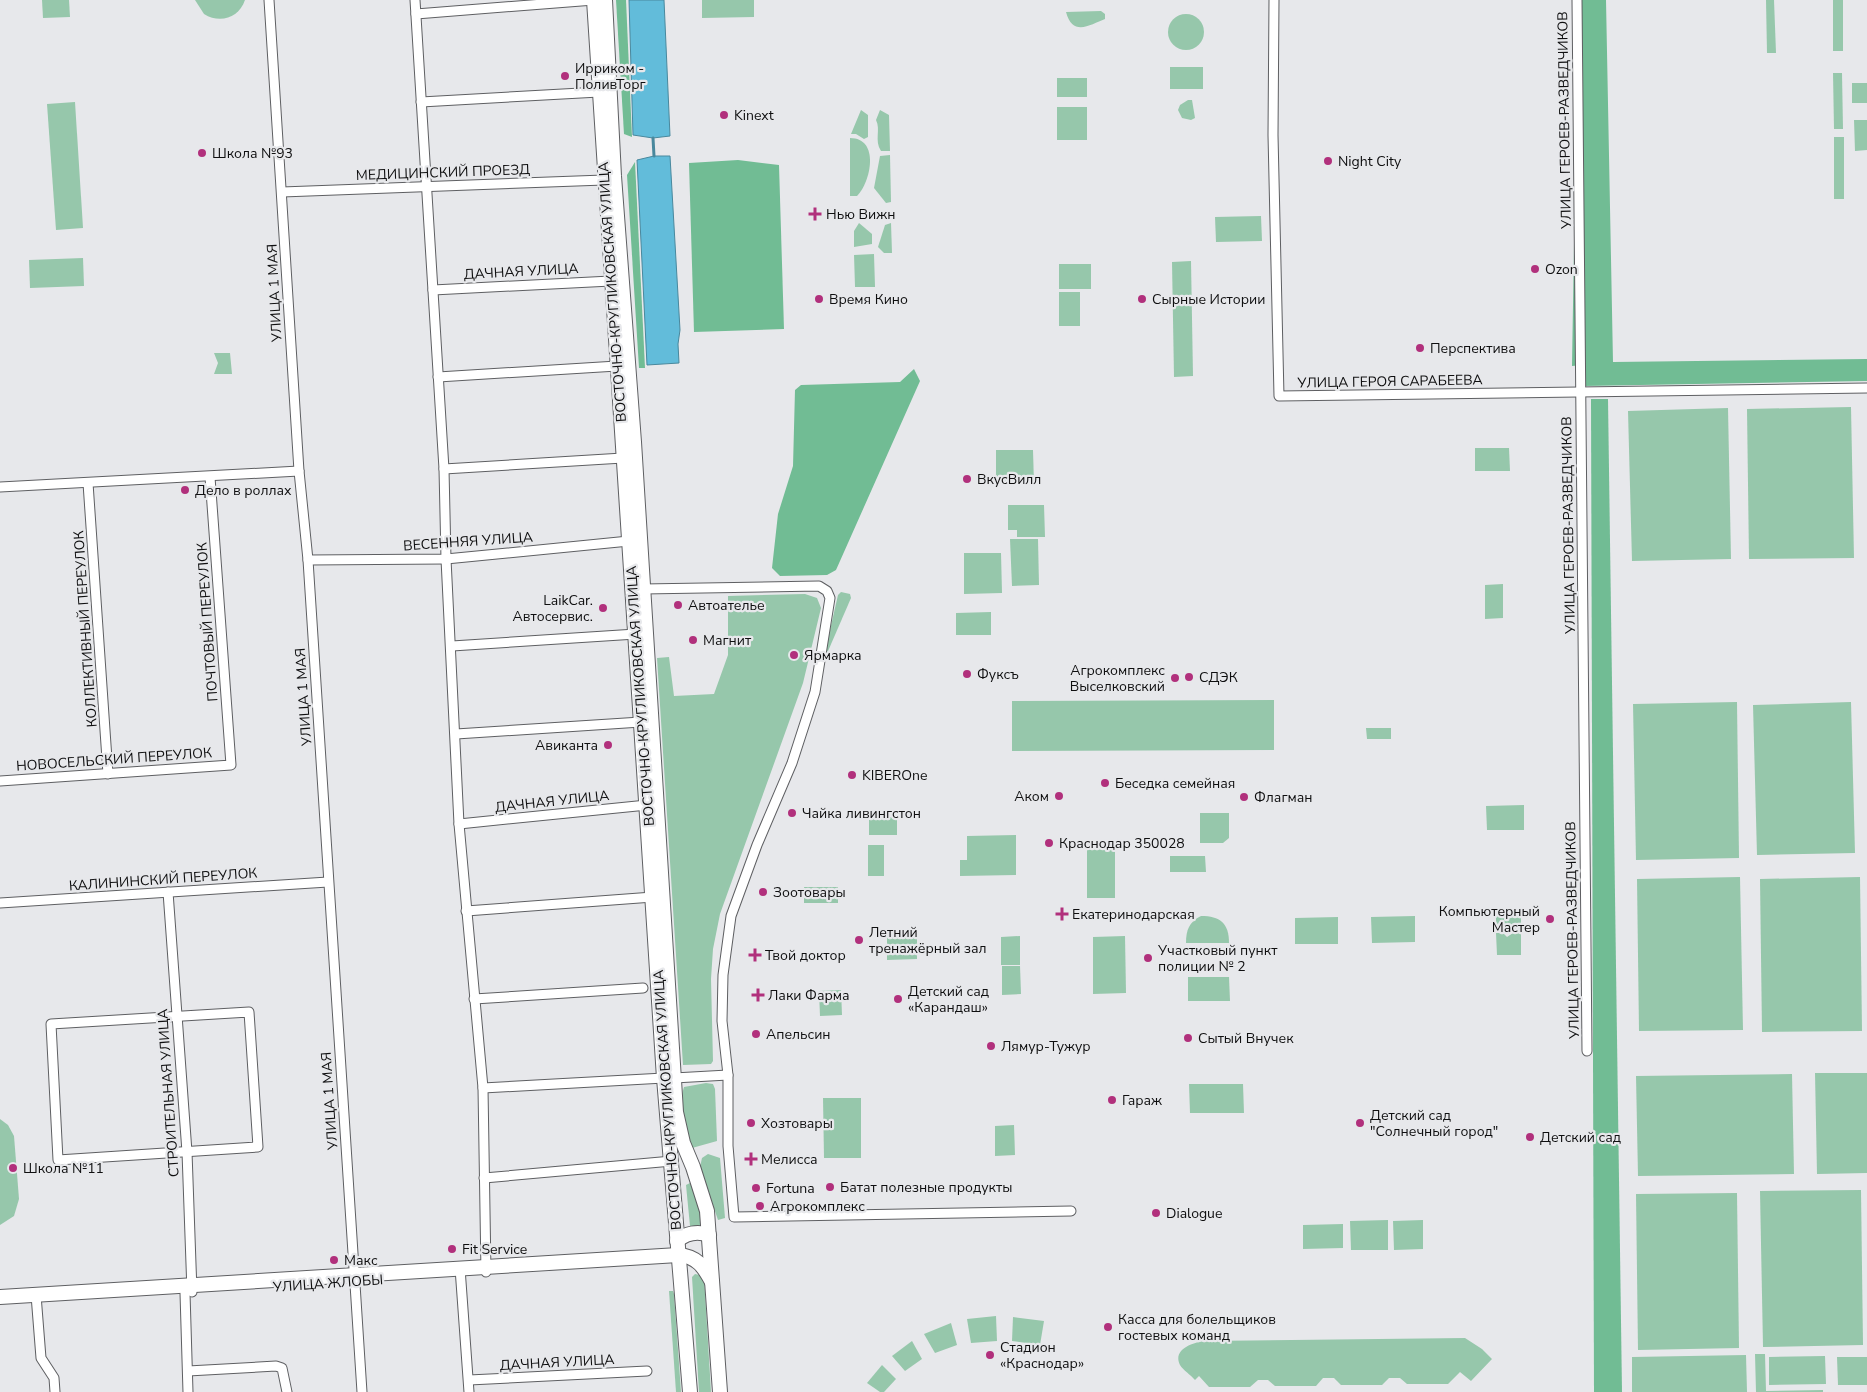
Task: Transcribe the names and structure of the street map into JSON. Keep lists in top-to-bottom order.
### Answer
{
  "streets": {
    "main road": ["ВОСТОЧНО-КРУГЛИКОВСКАЯ УЛИЦА", "УЛИЦА ЖЛОБЫ"],
    "street": [
      "УЛИЦА ГЕРОЕВ-РАЗВЕДЧИКОВ",
      "МЕДИЦИНСКИЙ ПРОЕЗД",
      "ДАЧНАЯ УЛИЦА",
      "УЛИЦА 1 МАЯ",
      "УЛИЦА ГЕРОЯ САРАБЕЕВА",
      "ВЕСЕННЯЯ УЛИЦА",
      "ПОЧТОВЫЙ ПЕРЕУЛОК",
      "КОЛЛЕКТИВНЫЙ ПЕРЕУЛОК",
      "НОВОСЕЛЬСКИЙ ПЕРЕУЛОК",
      "КАЛИНИНСКИЙ ПЕРЕУЛОК",
      "СТРОИТЕЛЬНАЯ УЛИЦА"
    ]
  },
  "crossings": [
    ["УЛИЦА ГЕРОЕВ-РАЗВЕДЧИКОВ", "УЛИЦА ГЕРОЯ САРАБЕЕВА"],
    ["МЕДИЦИНСКИЙ ПРОЕЗД", "ВОСТОЧНО-КРУГЛИКОВСКАЯ УЛИЦА"],
    ["МЕДИЦИНСКИЙ ПРОЕЗД", "УЛИЦА 1 МАЯ"],
    ["ДАЧНАЯ УЛИЦА", "ВОСТОЧНО-КРУГЛИКОВСКАЯ УЛИЦА"],
    ["ВОСТОЧНО-КРУГЛИКОВСКАЯ УЛИЦА", "ВЕСЕННЯЯ УЛИЦА"],
    ["ВОСТОЧНО-КРУГЛИКОВСКАЯ УЛИЦА", "УЛИЦА ЖЛОБЫ"],
    ["УЛИЦА 1 МАЯ", "ВЕСЕННЯЯ УЛИЦА"],
    ["УЛИЦА 1 МАЯ", "КАЛИНИНСКИЙ ПЕРЕУЛОК"],
    ["УЛИЦА 1 МАЯ", "УЛИЦА ЖЛОБЫ"],
    ["ПОЧТОВЫЙ ПЕРЕУЛОК", "НОВОСЕЛЬСКИЙ ПЕРЕУЛОК"],
    ["КОЛЛЕКТИВНЫЙ ПЕРЕУЛОК", "НОВОСЕЛЬСКИЙ ПЕРЕУЛОК"],
    ["КАЛИНИНСКИЙ ПЕРЕУЛОК", "СТРОИТЕЛЬНАЯ УЛИЦА"],
    ["СТРОИТЕЛЬНАЯ УЛИЦА", "УЛИЦА ЖЛОБЫ"]
  ],
  "places": {
    "other": [
      "Ирриком - ПоливТорг",
      "Kinext",
      "Школа №93",
      "Night City",
      "Ozon",
      "Время Кино",
      "Сырные Истории",
      "Перспектива",
      "ВкусВилл",
      "Дело в роллах",
      "Автоателье",
      "LaikCar. Автосервис.",
      "Магнит",
      "Ярмарка",
      "Фуксъ",
      "СДЭК",
      "Агрокомплекс Выселковский",
      "Авиканта",
      "KIBEROne",
      "Беседка семейная",
      "Аком",
      "Флагман",
      "Чайка ливингстон",
      "Краснодар 350028",
      "Зоотовары",
      "Компьютерный Мастер",
      "Летний тренажёрный зал",
      "Участковый пункт полиции № 2",
      "Детский сад «Карандаш»",
      "Апельсин",
      "Сытый Внучек",
      "Лямур-Тужур",
      "Гараж",
      "Хозтовары",
      "Детский сад \"Солнечный город\"",
      "Детский сад",
      "Школа №11",
      "Батат полезные продукты",
      "Fortuna",
      "Агрокомплекс",
      "Dialogue",
      "Fit Service",
      "Макс",
      "Касса для болельщиков гостевых команд",
      "Стадион «Краснодар»"
    ],
    "health": [
      "Нью Вижн",
      "Екатеринодарская",
      "Твой доктор",
      "Лаки Фарма",
      "Мелисса"
    ]
  }
}
